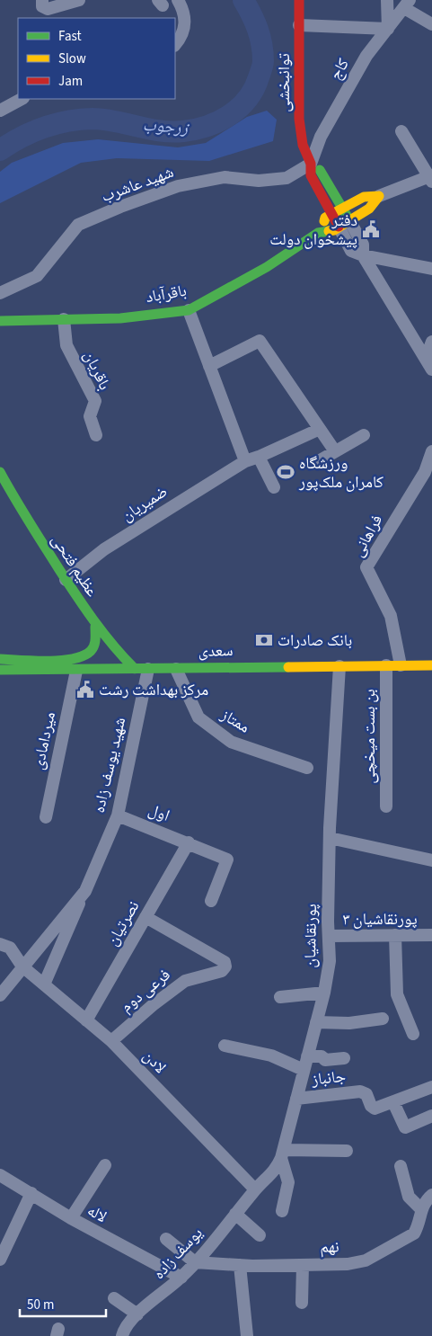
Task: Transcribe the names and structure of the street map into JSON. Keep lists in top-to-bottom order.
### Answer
{
  "streets": {
    "main road": [
      "توانبخشی",
      "باقرآباد",
      "عظیم فتحی",
      "سعدی"
    ],
    "street": [
      "کاج",
      "شهید عاشرب",
      "باقریان",
      "ضمیریان",
      "فراهانی",
      "ممتاز",
      "بن بست میخچی",
      "میردامادی",
      "شهید یوسف زاده",
      "اول",
      "پورنقاشیان ۳",
      "نصرتیان",
      "پورنقاشیان",
      "فرعی دوم",
      "لادن",
      "جانباز",
      "لاله",
      "نهم",
      "یوسف زاده"
    ]
  },
  "crossings": [
    ["کاج", "توانبخشی"],
    ["کاج", "شهید عاشرب"],
    ["توانبخشی", "شهید عاشرب"],
    ["توانبخشی", "باقرآباد"],
    ["باقرآباد", "باقریان"],
    ["ضمیریان", "عظیم فتحی"],
    ["فراهانی", "سعدی"],
    ["عظیم فتحی", "سعدی"],
    ["سعدی", "ممتاز"],
    ["سعدی", "بن بست میخچی"],
    ["سعدی", "میردامادی"],
    ["سعدی", "شهید یوسف زاده"],
    ["سعدی", "پورنقاشیان"],
    ["شهید یوسف زاده", "اول"],
    ["شهید یوسف زاده", "لادن"],
    ["اول", "نصرتیان"],
    ["پورنقاشیان ۳", "پورنقاشیان"],
    ["نصرتیان", "فرعی دوم"],
    ["نصرتیان", "لادن"],
    ["پورنقاشیان", "لادن"],
    ["پورنقاشیان", "جانباز"],
    ["پورنقاشیان", "یوسف زاده"],
    ["فرعی دوم", "لادن"],
    ["لادن", "یوسف زاده"],
    ["لاله", "یوسف زاده"],
    ["نهم", "یوسف زاده"]
  ],
  "water": ["زرجوب"],
  "places": {
    "public building": ["دفتر پیشخوان دولت", "مرکز بهداشت رشت"],
    "sports": ["ورزشگاه کامران ملک‌پور"],
    "bank": ["بانک صادرات"]
  },
  "legend": ["Fast", "Slow", "Jam"],
  "scale_bar": "50 m"
}
